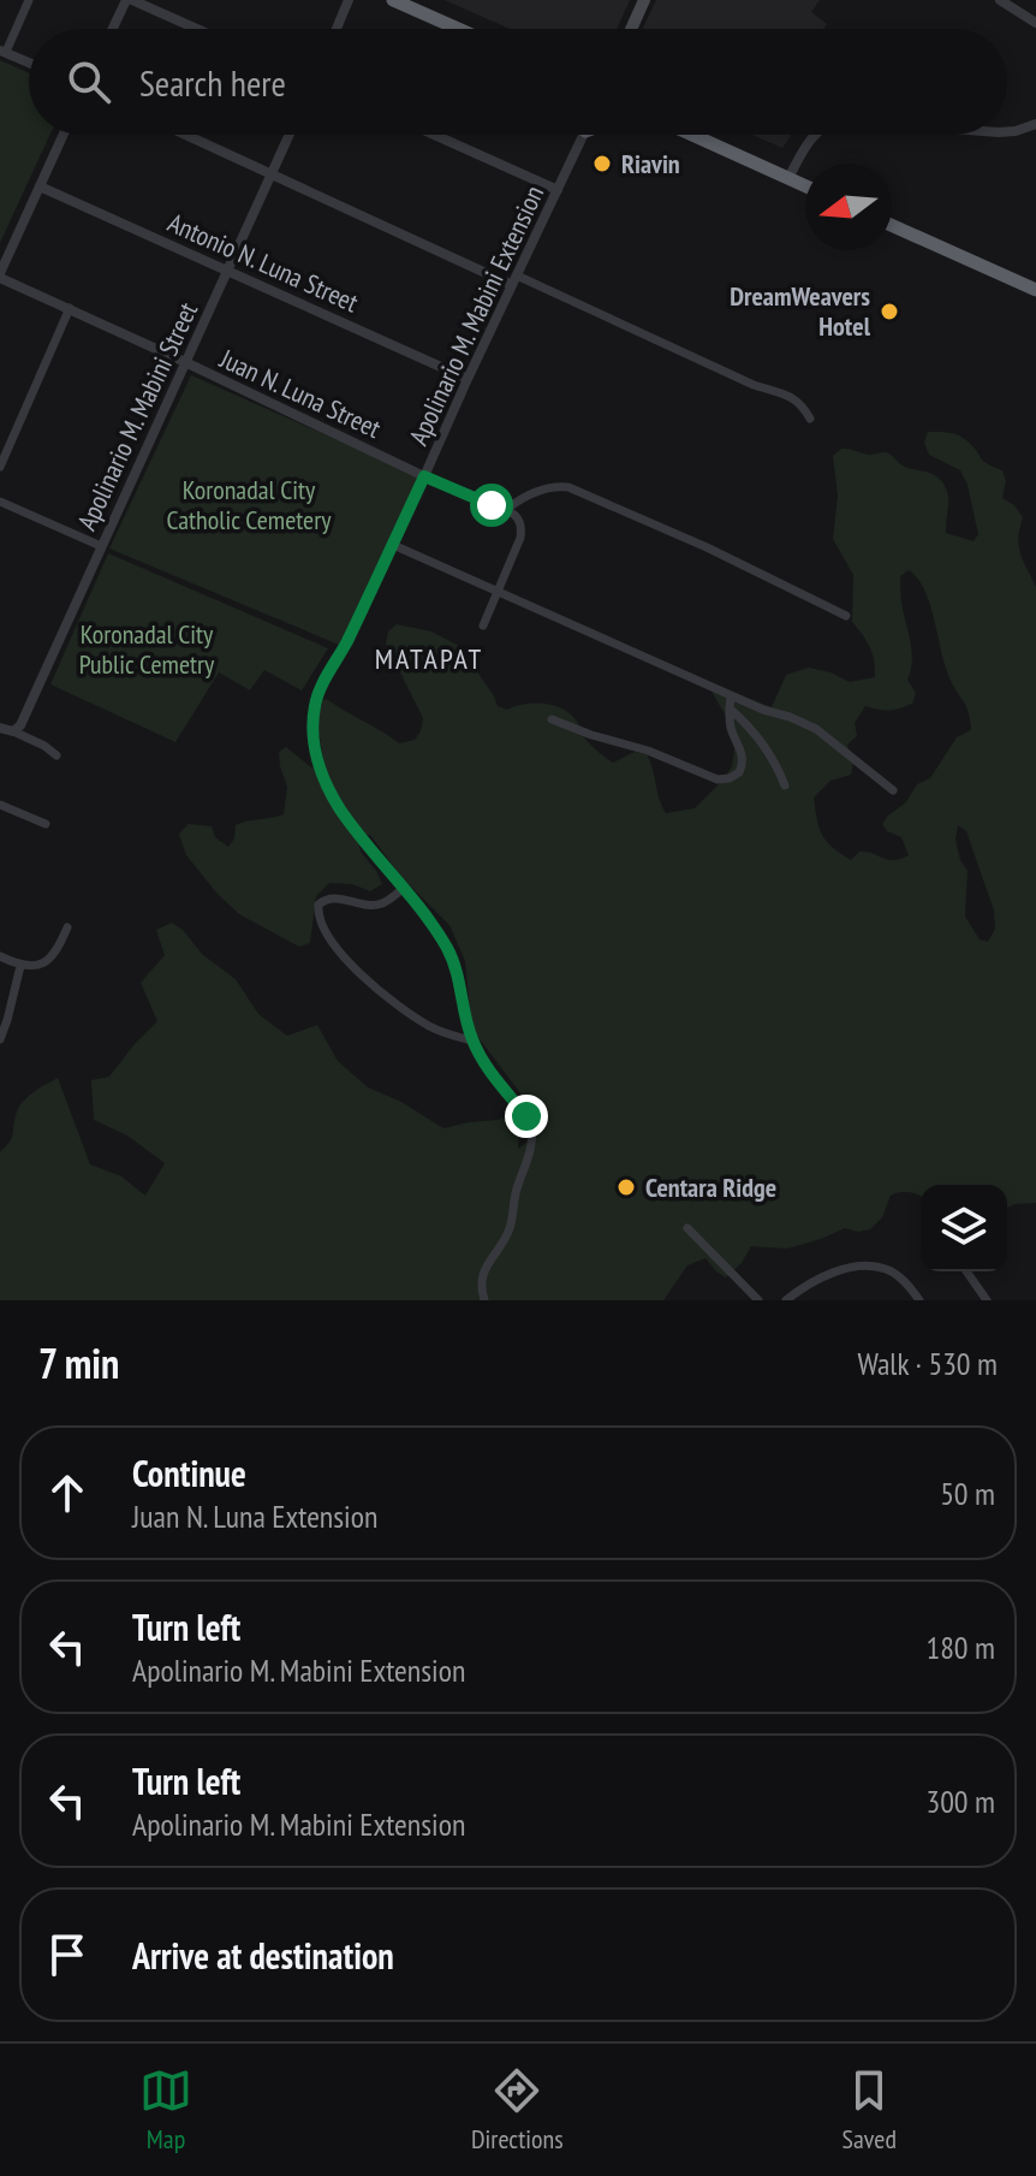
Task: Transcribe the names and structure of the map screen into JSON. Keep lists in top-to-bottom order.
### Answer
{
  "streets": {
    "street": [
      "Antonio N. Luna Street",
      "Apolinario M. Mabini Extension",
      "Juan N. Luna Street",
      "Apolinario M. Mabini Street"
    ]
  },
  "crossings": [
    ["Antonio N. Luna Street", "Apolinario M. Mabini Extension"],
    ["Antonio N. Luna Street", "Apolinario M. Mabini Street"],
    ["Apolinario M. Mabini Extension", "Juan N. Luna Street"],
    ["Juan N. Luna Street", "Apolinario M. Mabini Street"]
  ],
  "districts": ["MATAPAT"],
  "parks": ["Koronadal City Catholic Cemetery", "Koronadal City Public Cemetry"],
  "places": ["Riavin", "DreamWeavers Hotel", "Centara Ridge"],
  "north": "left",
  "page": {
    "search": "Search here",
    "heading": ["7 min", "Walk · 530 m"],
    "list": [
      ["Continue", "Juan N. Luna Extension", "50 m"],
      ["Turn left", "Apolinario M. Mabini Extension", "180 m"],
      ["Turn left", "Apolinario M. Mabini Extension", "300 m"],
      "Arrive at destination"
    ],
    "nav": ["Map", "Directions", "Saved"]
  }
}
